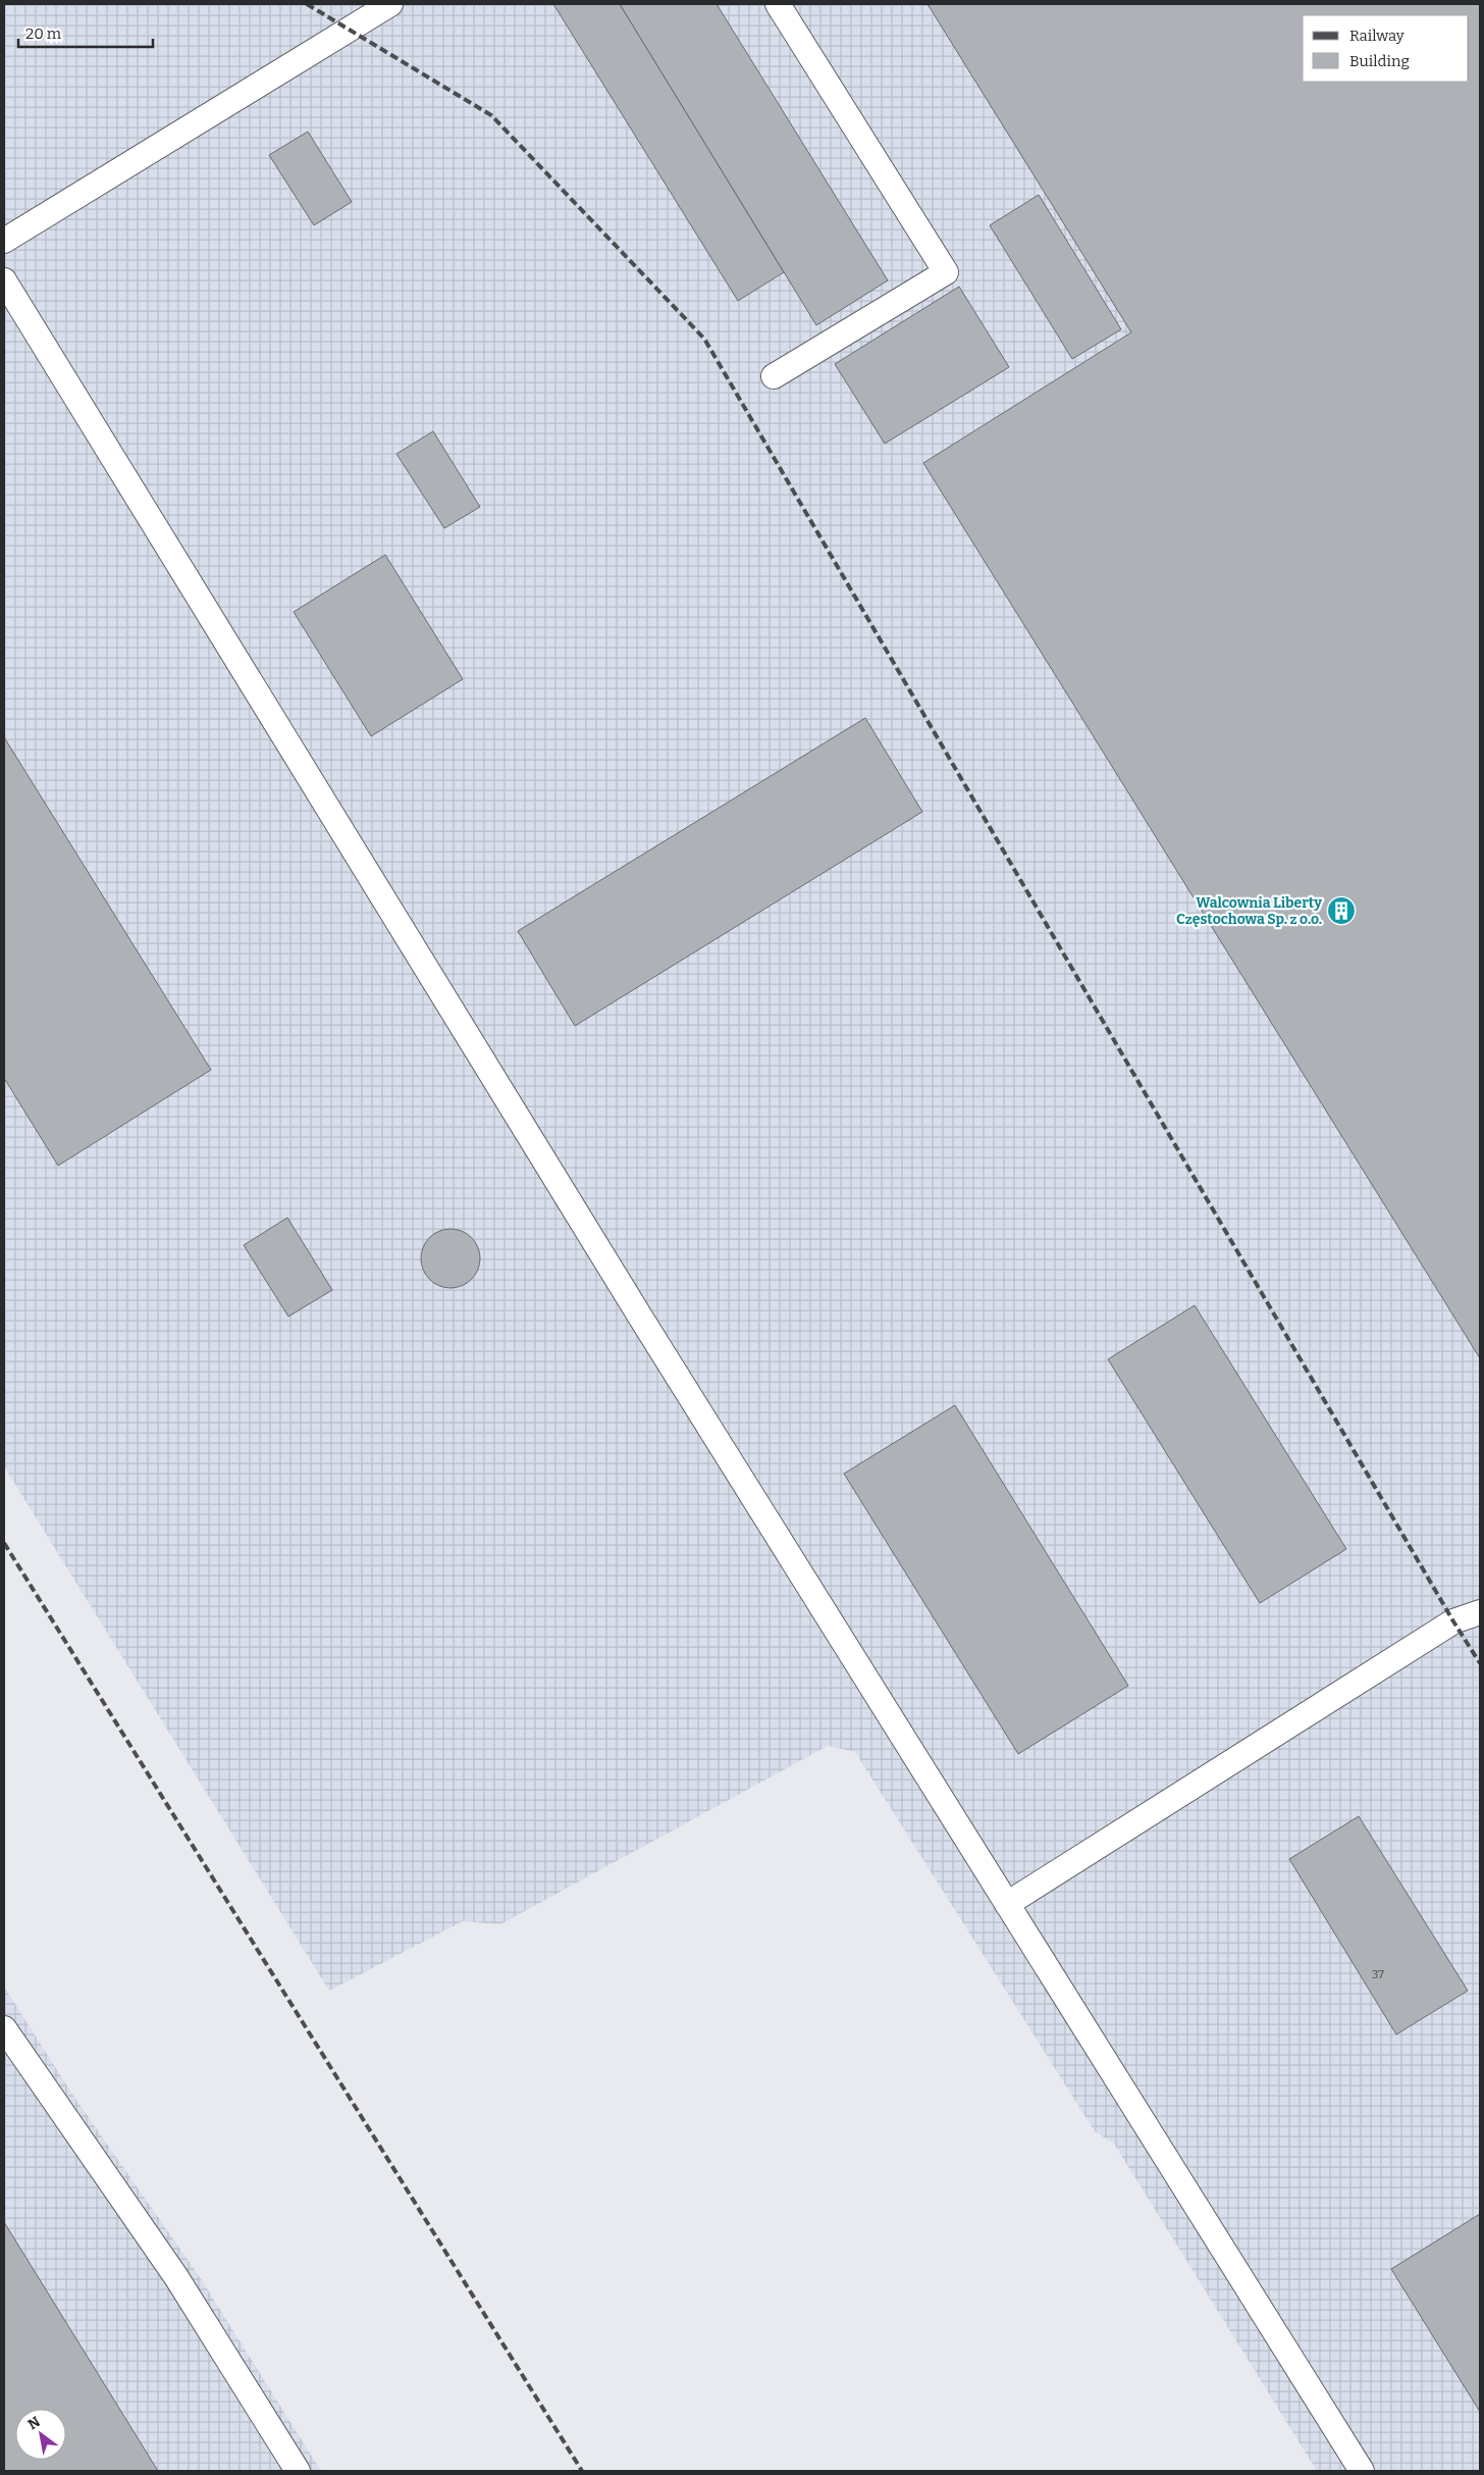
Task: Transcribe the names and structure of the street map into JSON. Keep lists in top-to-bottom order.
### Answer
{
  "places": {
    "building": ["Walcownia Liberty Częstochowa Sp. z o.o."]
  },
  "house_numbers": ["37"],
  "legend": ["Railway", "Building"],
  "scale_bar": "20 m",
  "north": "top left"
}
